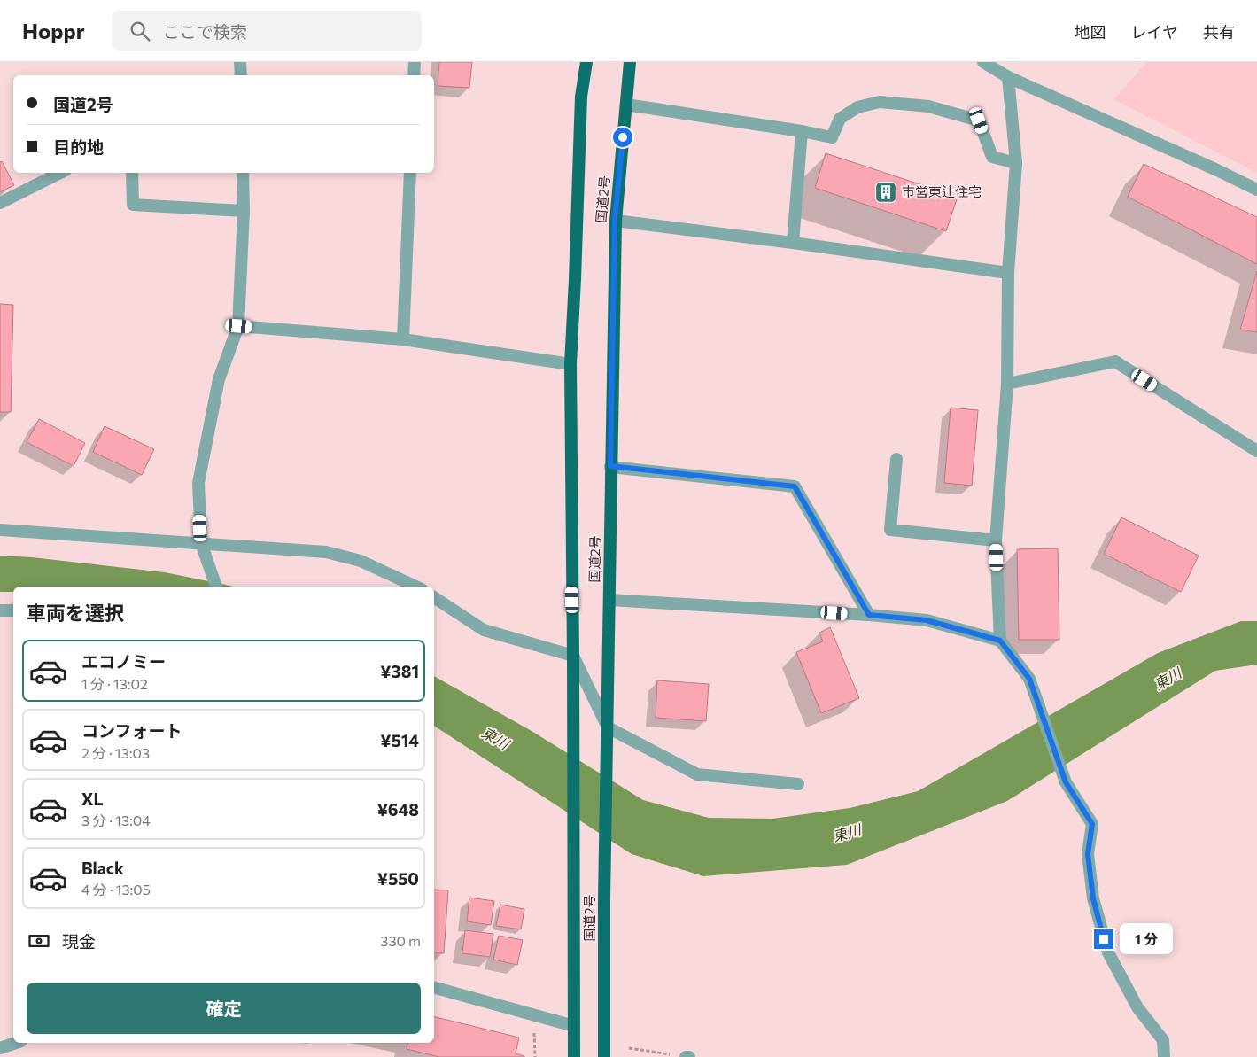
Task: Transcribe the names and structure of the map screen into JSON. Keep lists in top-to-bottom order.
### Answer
{
  "streets": {
    "highway": ["国道2号"]
  },
  "water": ["東川"],
  "places": {
    "building": ["市営東辻住宅"]
  },
  "page": {
    "header": "Hoppr",
    "search": "ここで検索",
    "nav": ["地図", "レイヤ", "共有"],
    "banner": ["国道2号", "目的地"],
    "heading": "車両を選択",
    "list": [
      {
        "name": "エコノミー",
        "note": "1 分 · 13:02",
        "value": "¥381"
      },
      {
        "name": "コンフォート",
        "note": "2 分 · 13:03",
        "value": "¥514"
      },
      {
        "name": "XL",
        "note": "3 分 · 13:04",
        "value": "¥648"
      },
      {
        "name": "Black",
        "note": "4 分 · 13:05",
        "value": "¥550"
      }
    ],
    "pay": ["現金", "330 m"],
    "bubble": "1 分",
    "buttons": "確定"
  }
}
